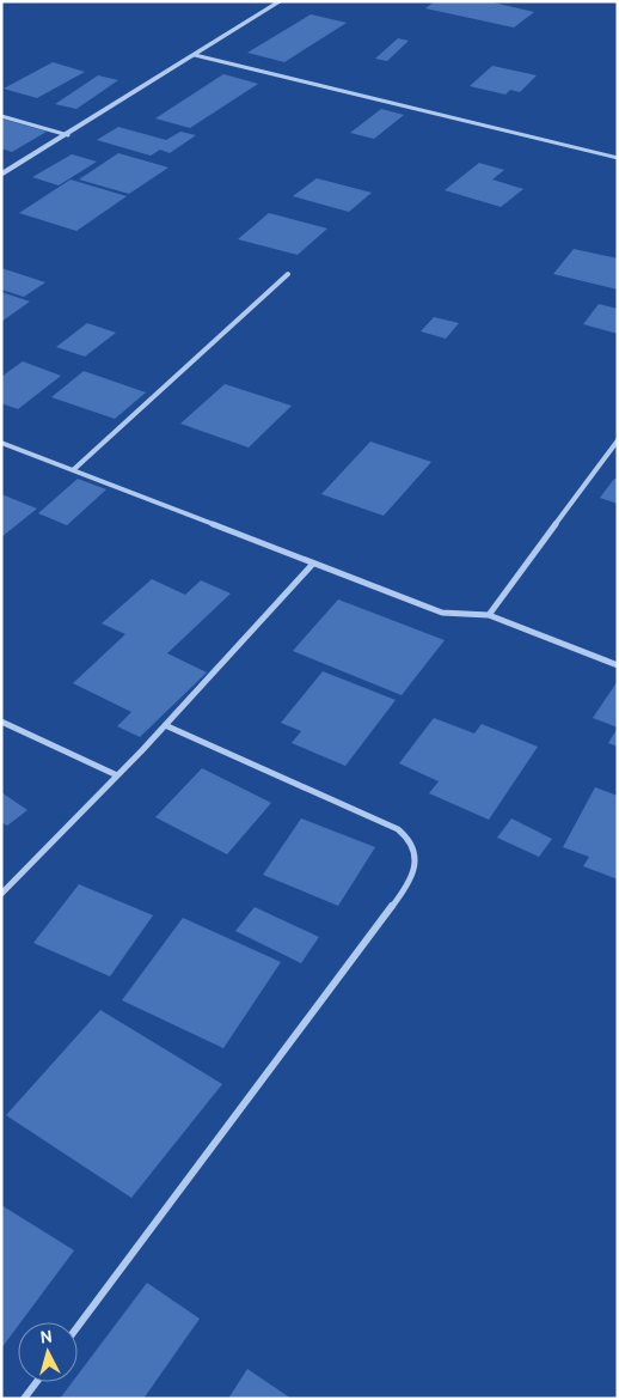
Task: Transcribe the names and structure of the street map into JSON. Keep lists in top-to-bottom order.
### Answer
{
  "north": "top"
}
